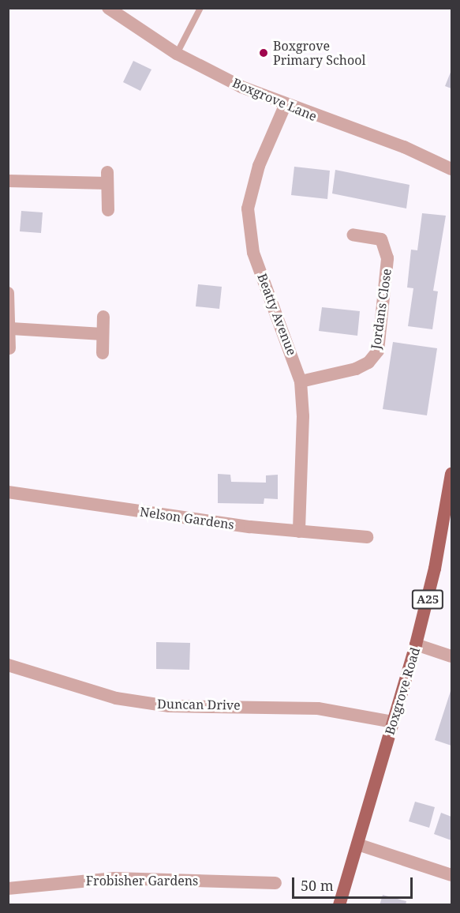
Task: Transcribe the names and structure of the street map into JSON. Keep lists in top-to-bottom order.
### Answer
{
  "streets": {
    "main road": ["A25", "Boxgrove Road"],
    "street": [
      "Boxgrove Lane",
      "Jordans Close",
      "Beatty Avenue",
      "Nelson Gardens",
      "Duncan Drive",
      "Frobisher Gardens"
    ]
  },
  "crossings": [
    ["Boxgrove Lane", "Beatty Avenue"],
    ["Jordans Close", "Beatty Avenue"],
    ["Beatty Avenue", "Nelson Gardens"],
    ["Boxgrove Road", "Duncan Drive"]
  ],
  "places": ["Boxgrove Primary School"],
  "scale_bar": "50 m"
}
